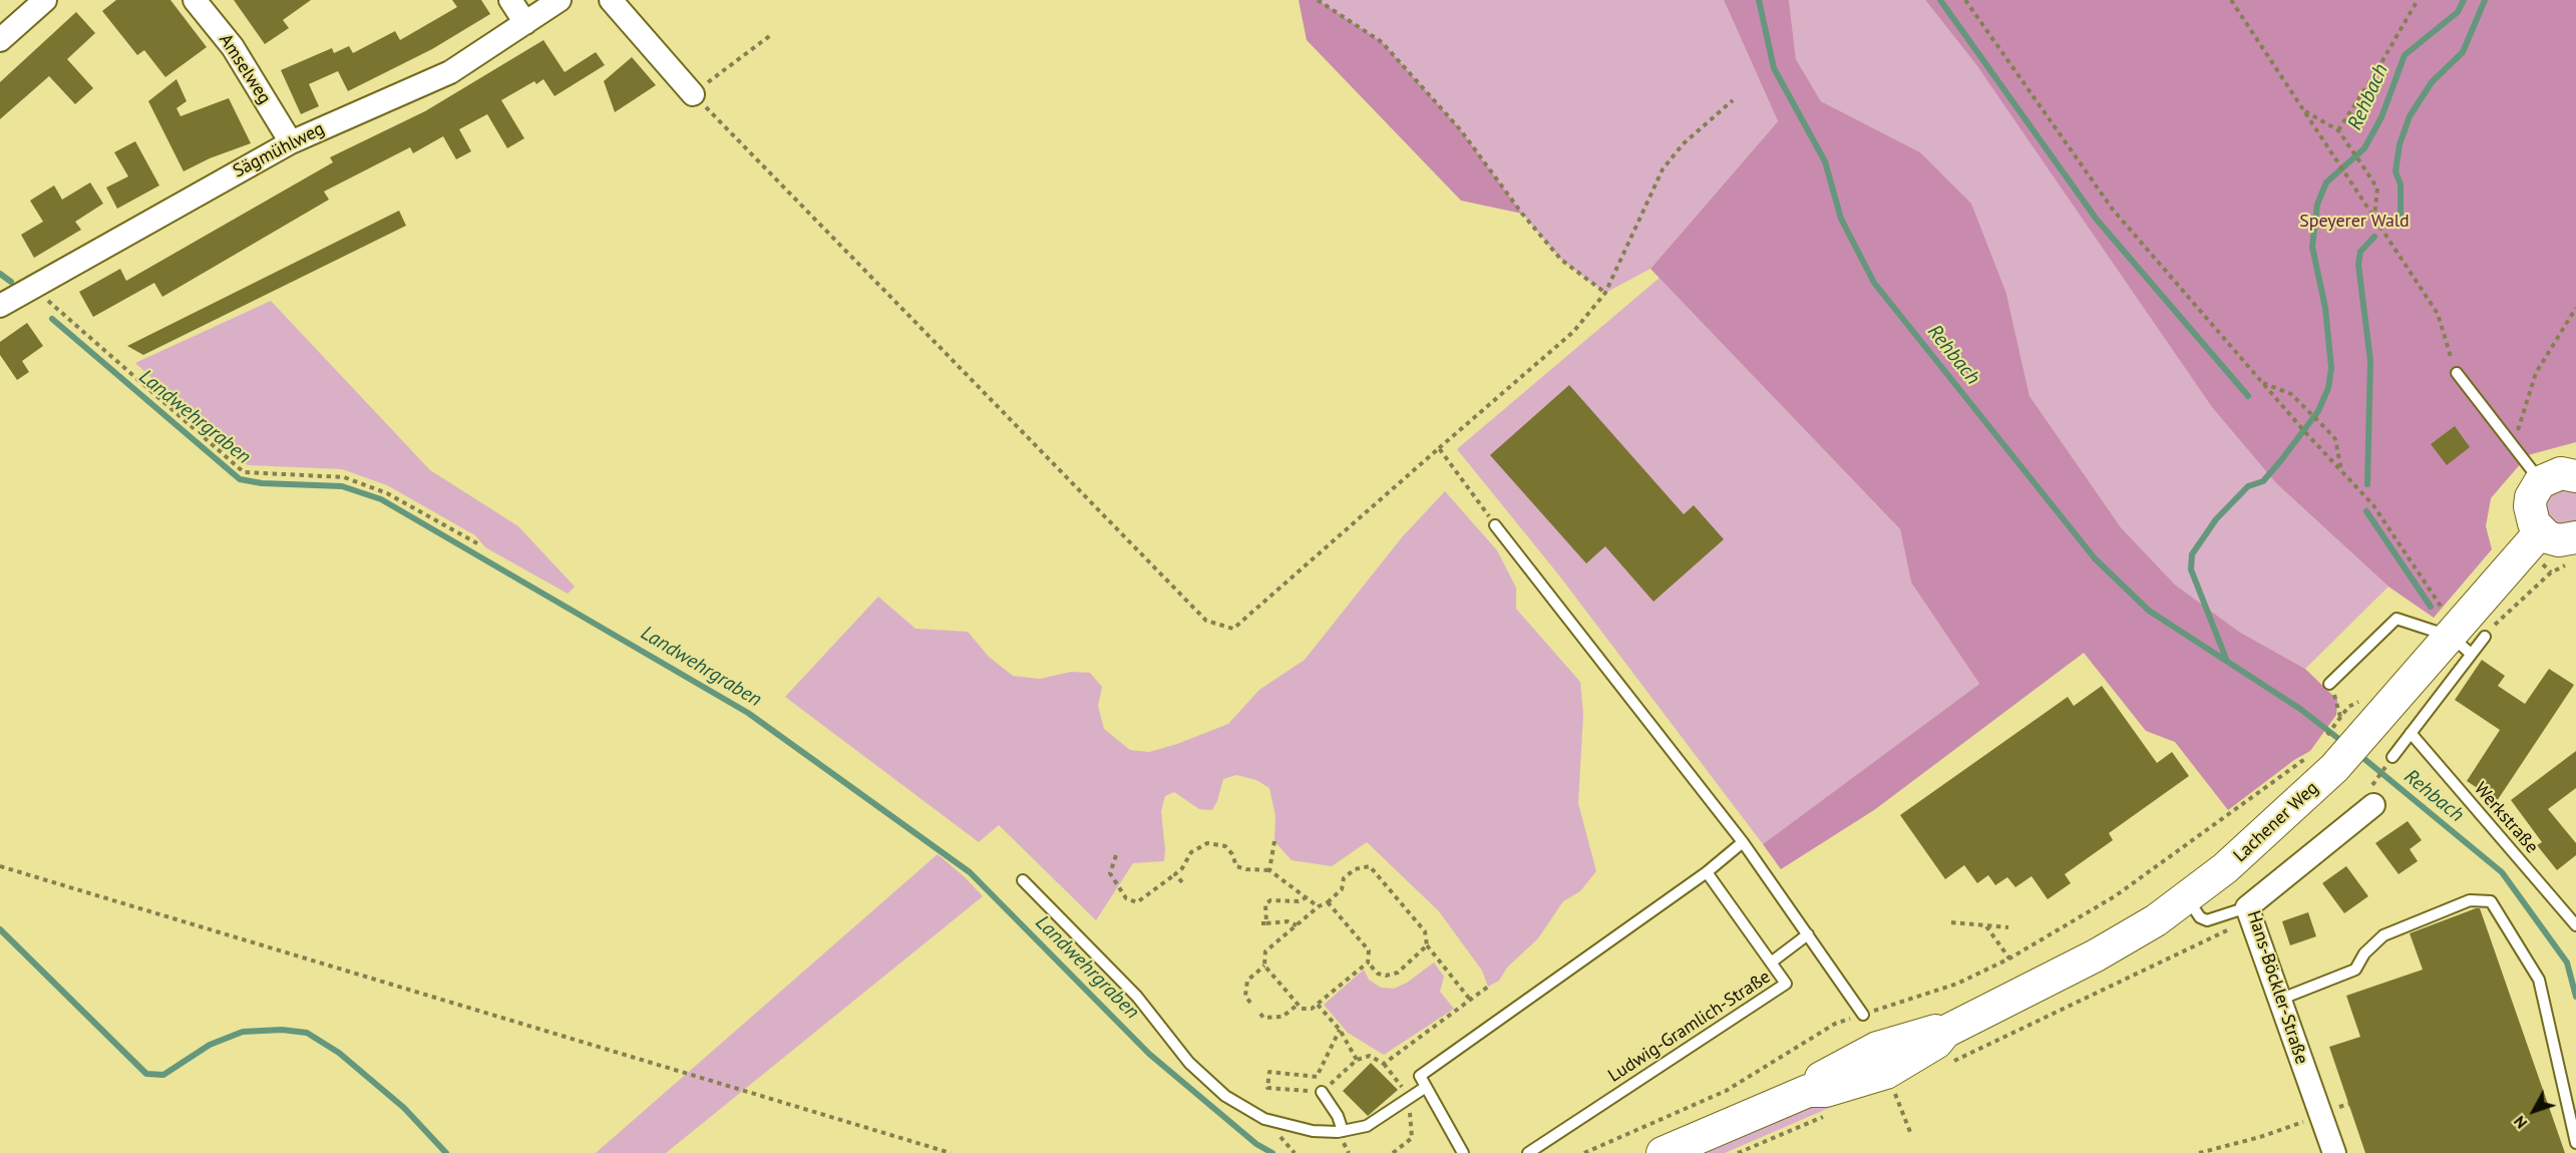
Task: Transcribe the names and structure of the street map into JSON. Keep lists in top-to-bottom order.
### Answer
{
  "streets": {
    "main road": ["Lachener Weg"],
    "street": ["Amselweg", "Sägmühlweg", "Hans-Böckler-Straße"],
    "lane": ["Werkstraße", "Ludwig-Gramlich-Straße"]
  },
  "crossings": [
    ["Amselweg", "Sägmühlweg"]
  ],
  "water": ["Rehbach", "Landwehrgraben"],
  "parks": ["Speyerer Wald"],
  "north": "bottom left"
}
